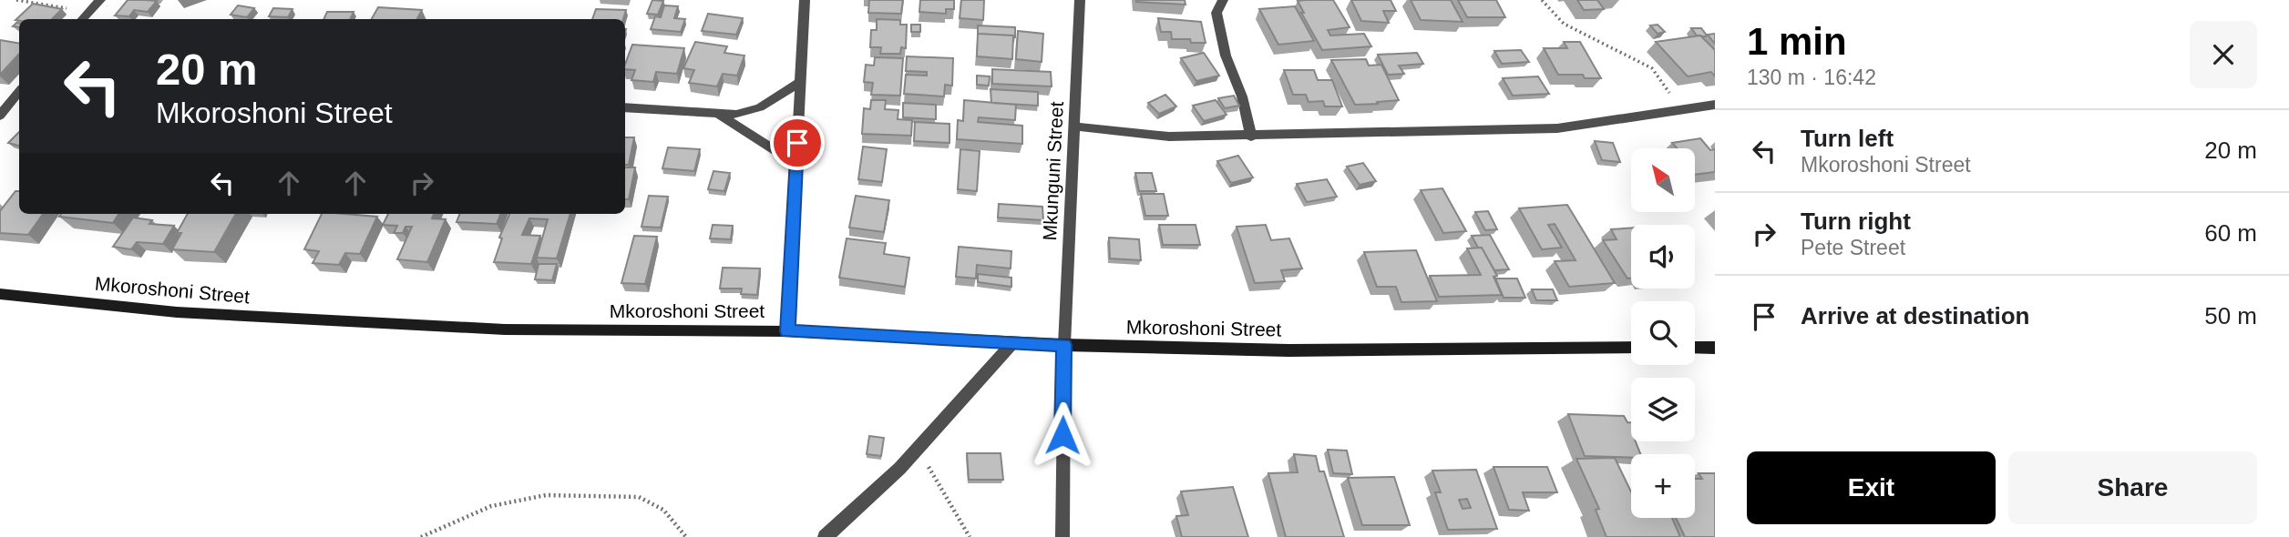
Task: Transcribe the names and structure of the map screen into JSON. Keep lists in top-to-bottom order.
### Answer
{
  "streets": {
    "street": ["Mkunguni Street", "Mkoroshoni Street"]
  },
  "crossings": [
    ["Mkunguni Street", "Mkoroshoni Street"]
  ],
  "north": "top left",
  "page": {
    "heading": ["1 min", "130 m · 16:42"],
    "turn": ["20 m", "Mkoroshoni Street"],
    "list": [
      {
        "name": "Turn left",
        "note": "Mkoroshoni Street",
        "value": "20 m"
      },
      {
        "name": "Turn right",
        "note": "Pete Street",
        "value": "60 m"
      },
      {
        "name": "Arrive at destination",
        "value": "50 m"
      }
    ],
    "map_buttons": "+",
    "buttons": ["Exit", "Share"]
  }
}
